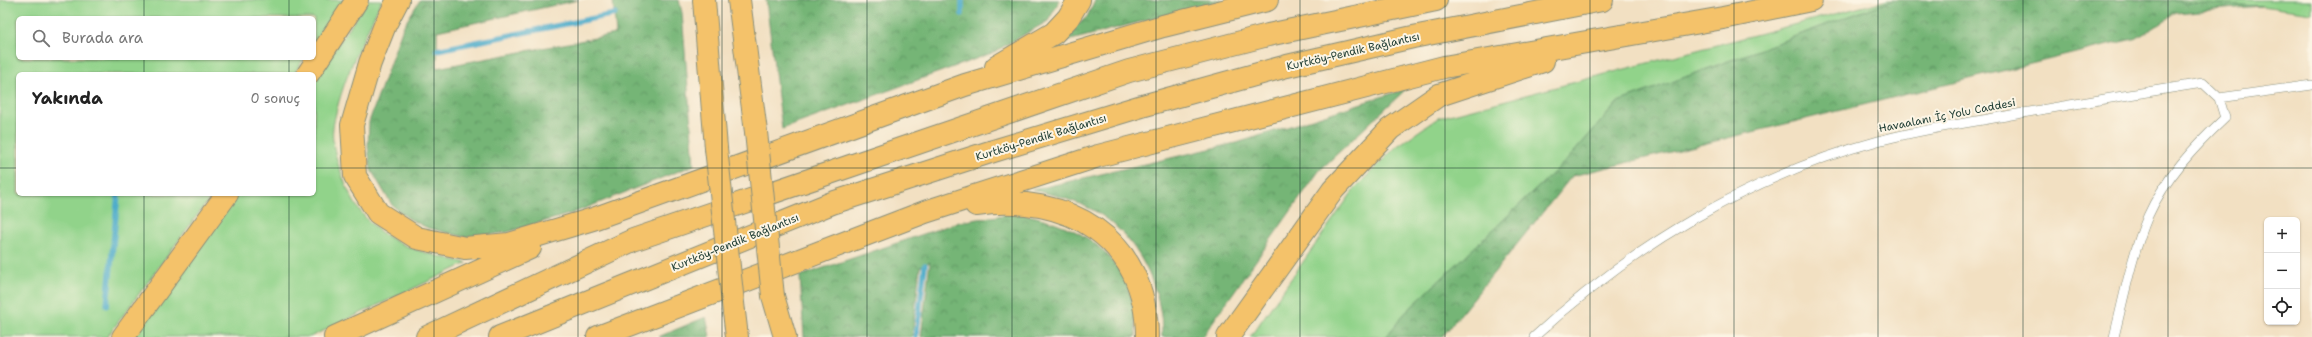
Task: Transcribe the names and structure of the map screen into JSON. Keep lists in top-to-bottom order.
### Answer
{
  "streets": {
    "highway": ["Kurtköy-Pendik Bağlantısı"],
    "lane": ["Havaalanı İç Yolu Caddesi"]
  },
  "page": {
    "search": "Burada ara",
    "heading": ["Yakında", "0 sonuç"],
    "map_buttons": ["+", "−"]
  }
}
